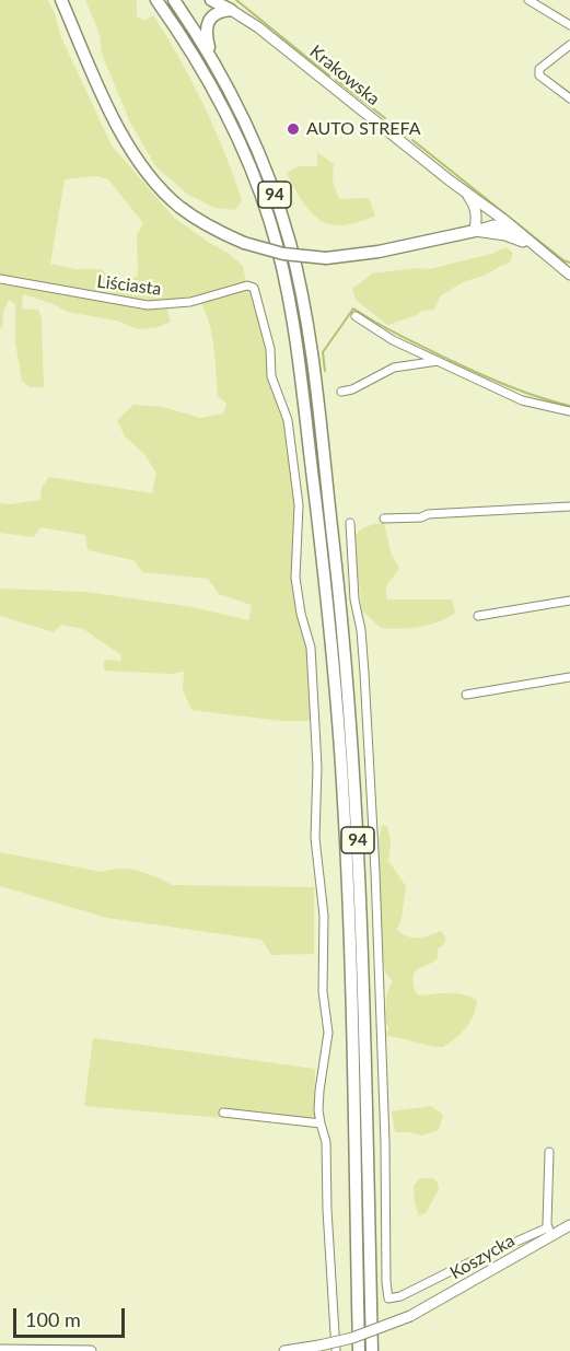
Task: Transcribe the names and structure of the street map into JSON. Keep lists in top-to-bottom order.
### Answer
{
  "streets": {
    "main road": ["Krakowska", "94", "Koszycka"],
    "street": ["Liściasta"]
  },
  "places": ["AUTO STREFA"],
  "scale_bar": "100 m"
}
